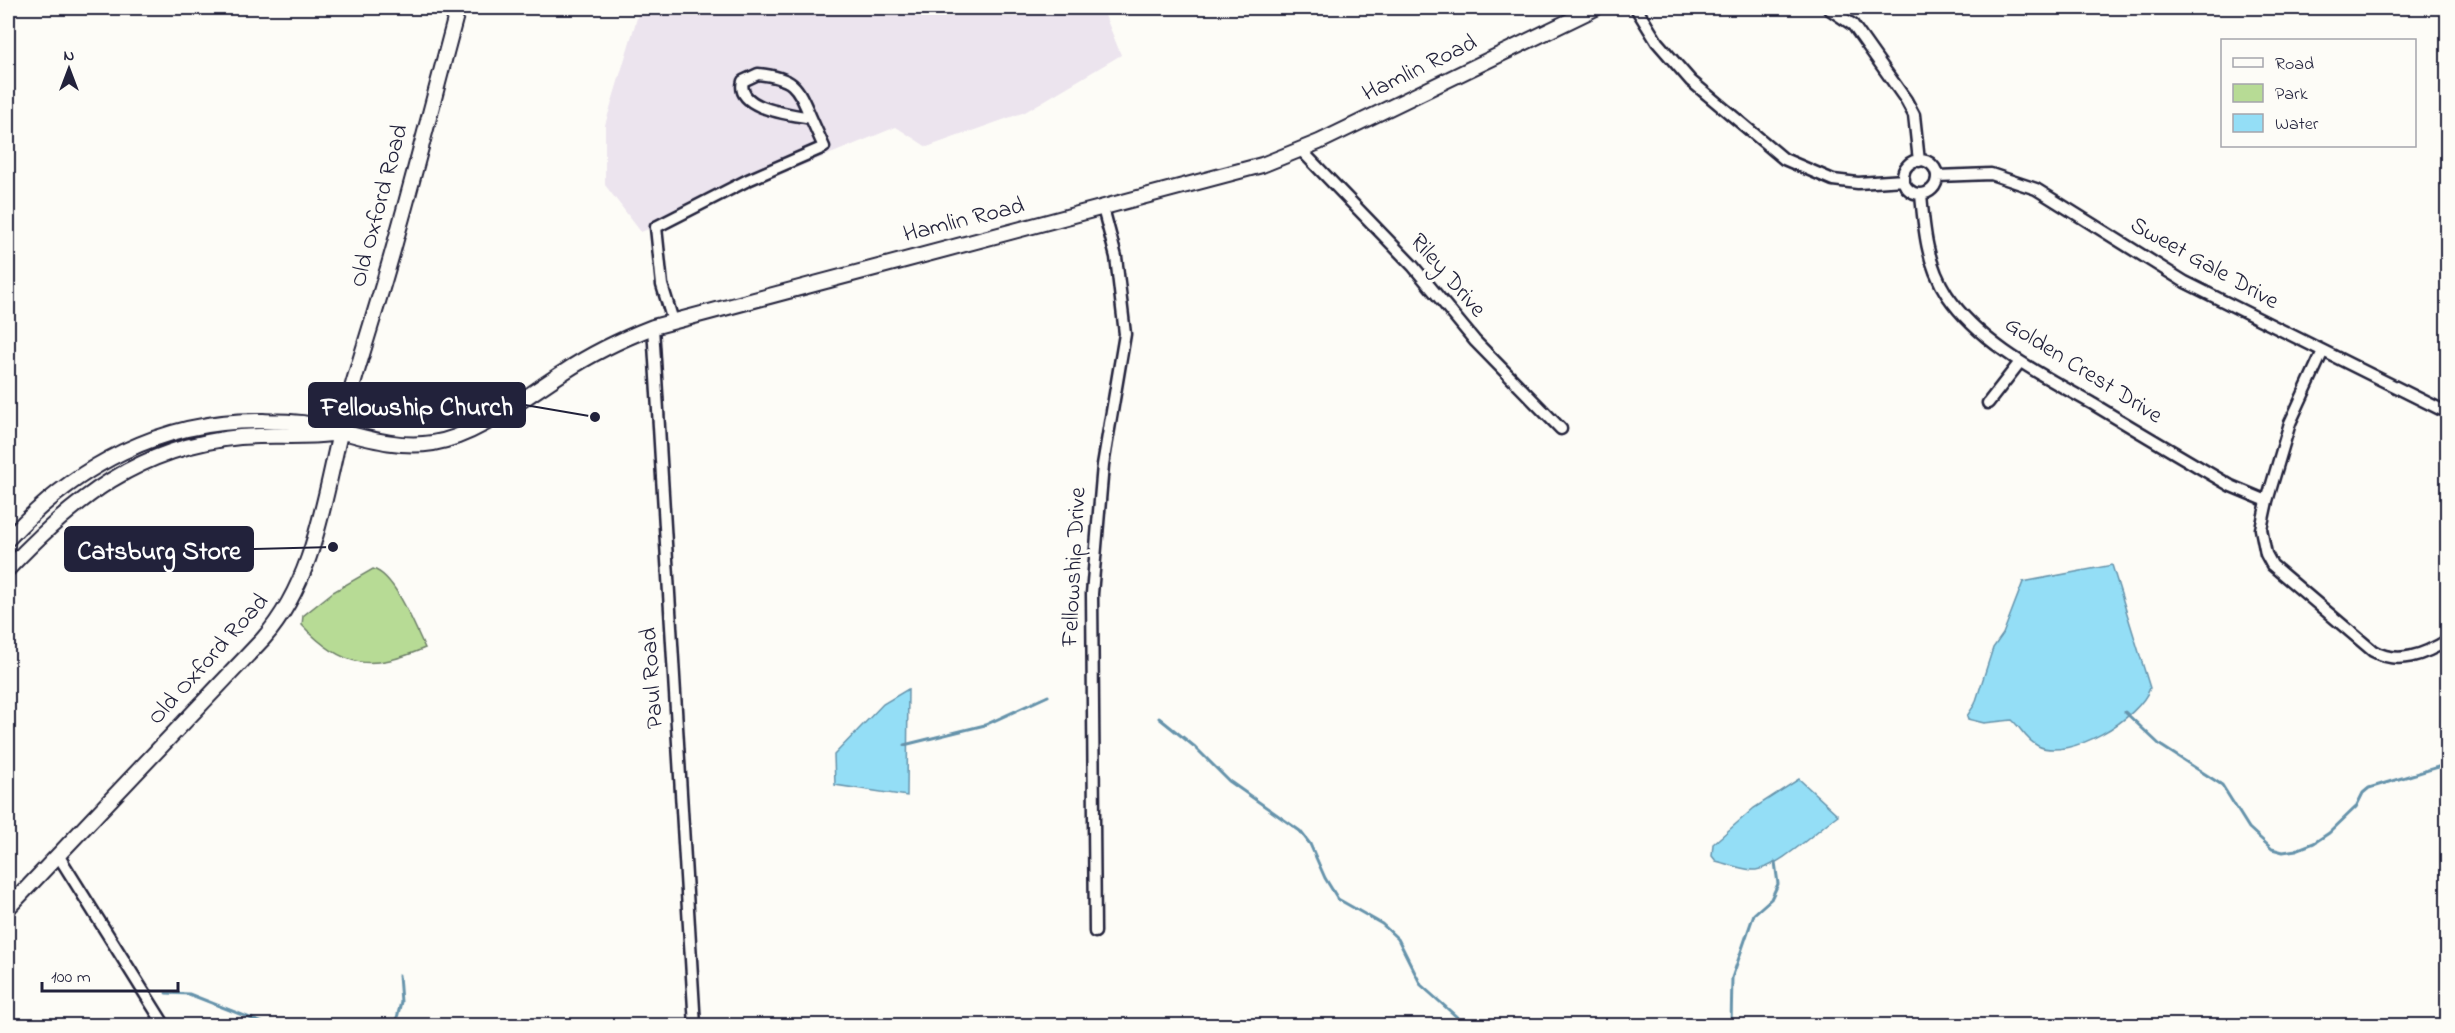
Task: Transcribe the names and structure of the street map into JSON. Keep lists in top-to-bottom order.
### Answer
{
  "streets": {
    "street": [
      "Hamlin Road",
      "Old Oxford Road",
      "Sweet Gale Drive",
      "Riley Drive",
      "Golden Crest Drive",
      "Fellowship Drive",
      "Paul Road"
    ]
  },
  "crossings": [
    ["Hamlin Road", "Old Oxford Road"],
    ["Hamlin Road", "Riley Drive"],
    ["Hamlin Road", "Fellowship Drive"],
    ["Hamlin Road", "Paul Road"],
    ["Sweet Gale Drive", "Golden Crest Drive"]
  ],
  "places": ["Fellowship Church", "Catsburg Store"],
  "legend": ["Road", "Park", "Water"],
  "scale_bar": "100 m",
  "north": "top"
}
